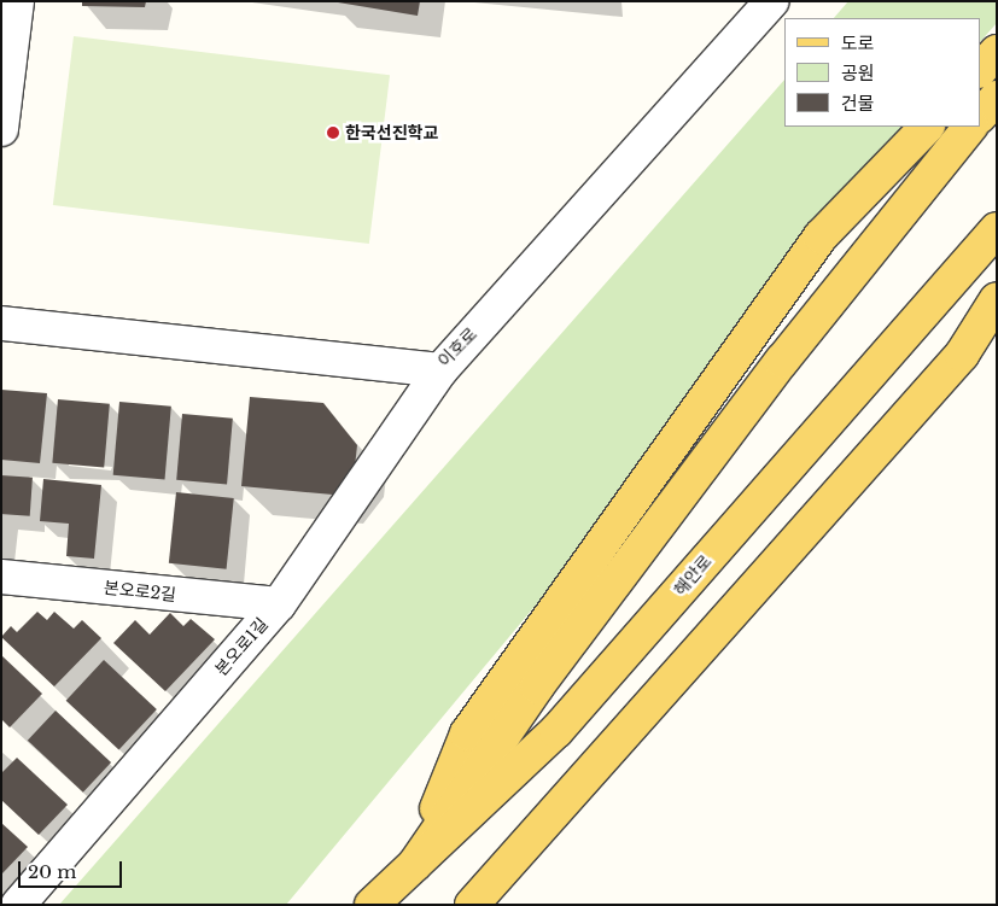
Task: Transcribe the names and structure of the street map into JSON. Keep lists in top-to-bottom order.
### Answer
{
  "streets": {
    "main road": ["해안로"],
    "street": ["이호로", "본오로2길", "본오로1길"]
  },
  "crossings": [
    ["이호로", "본오로1길"],
    ["본오로2길", "본오로1길"]
  ],
  "places": ["한국선진학교"],
  "legend": ["도로", "공원", "건물"],
  "scale_bar": "20 m"
}
